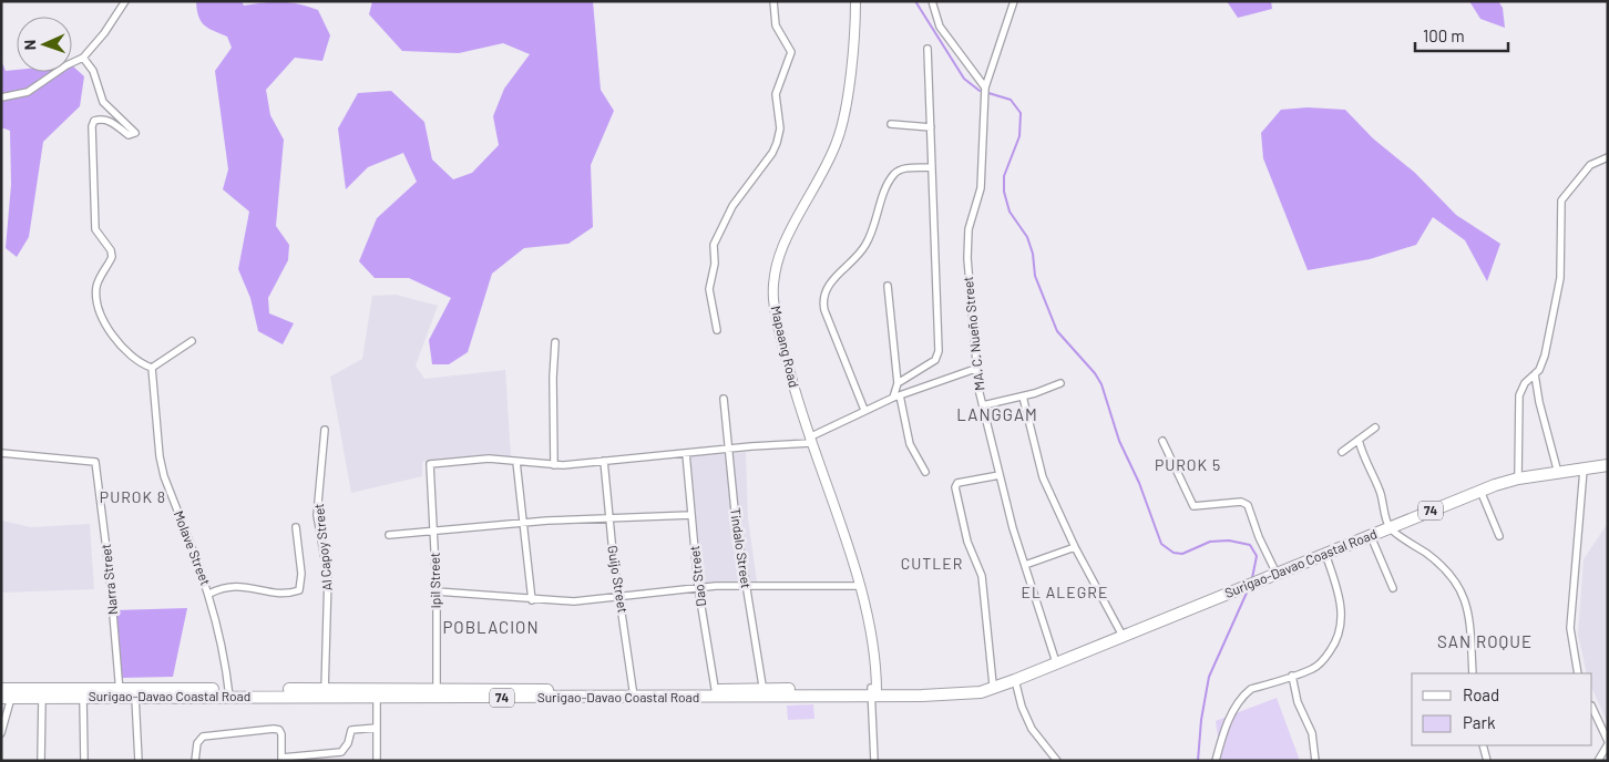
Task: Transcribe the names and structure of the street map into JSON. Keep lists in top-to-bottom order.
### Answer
{
  "streets": {
    "highway": ["74", "Surigao-Davao Coastal Road"],
    "street": [
      "MA. C. Nueño Street",
      "Mapaang Road",
      "Al Capoy Street",
      "Molave Street",
      "Tindalo Street",
      "Dao Street",
      "Narra Street",
      "Guijo Street",
      "Ipil Street"
    ]
  },
  "crossings": [
    ["MA. C. Nueño Street", "Surigao-Davao Coastal Road"],
    ["Mapaang Road", "Surigao-Davao Coastal Road"],
    ["Al Capoy Street", "Surigao-Davao Coastal Road"],
    ["Molave Street", "Surigao-Davao Coastal Road"],
    ["Tindalo Street", "Surigao-Davao Coastal Road"],
    ["Surigao-Davao Coastal Road", "Dao Street"],
    ["Surigao-Davao Coastal Road", "Narra Street"],
    ["Surigao-Davao Coastal Road", "Guijo Street"],
    ["Surigao-Davao Coastal Road", "Ipil Street"]
  ],
  "districts": [
    "LANGGAM",
    "PUROK 5",
    "PUROK 8",
    "CUTLER",
    "EL ALEGRE",
    "POBLACION",
    "SAN ROQUE"
  ],
  "legend": ["Road", "Park"],
  "scale_bar": "100 m",
  "north": "left"
}
